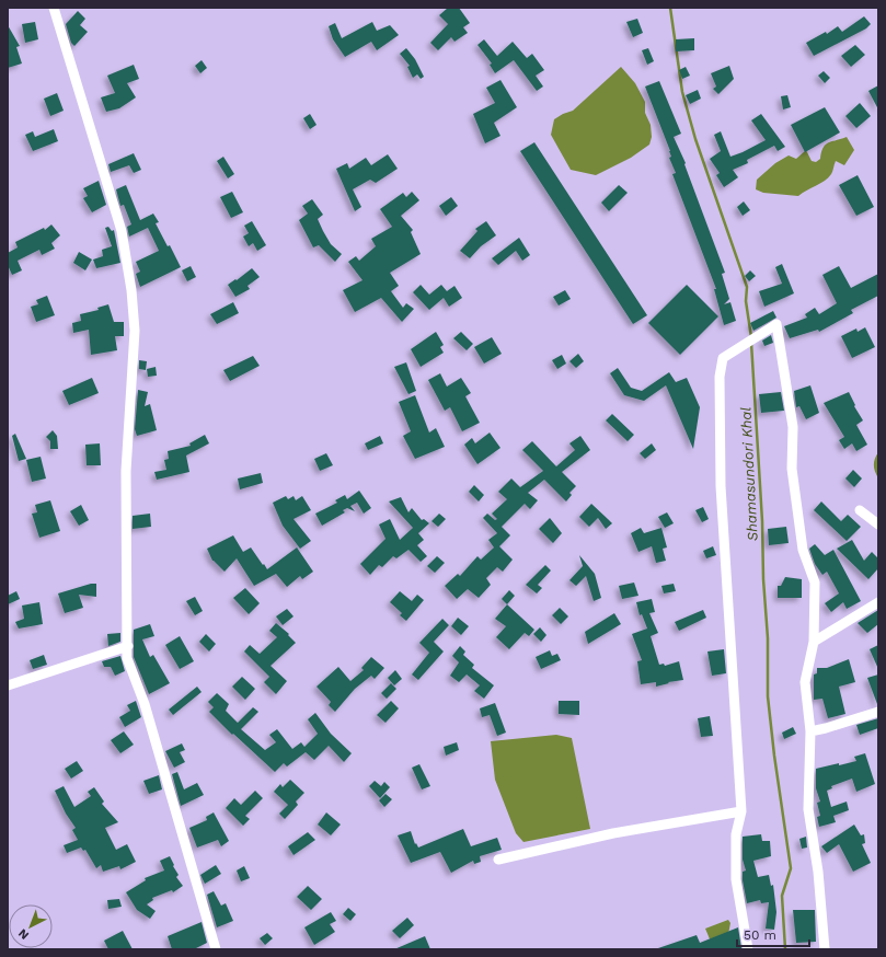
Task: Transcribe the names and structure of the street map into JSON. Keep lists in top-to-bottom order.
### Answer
{
  "water": ["Shamasundori Khal"],
  "scale_bar": "50 m",
  "north": "bottom left"
}
